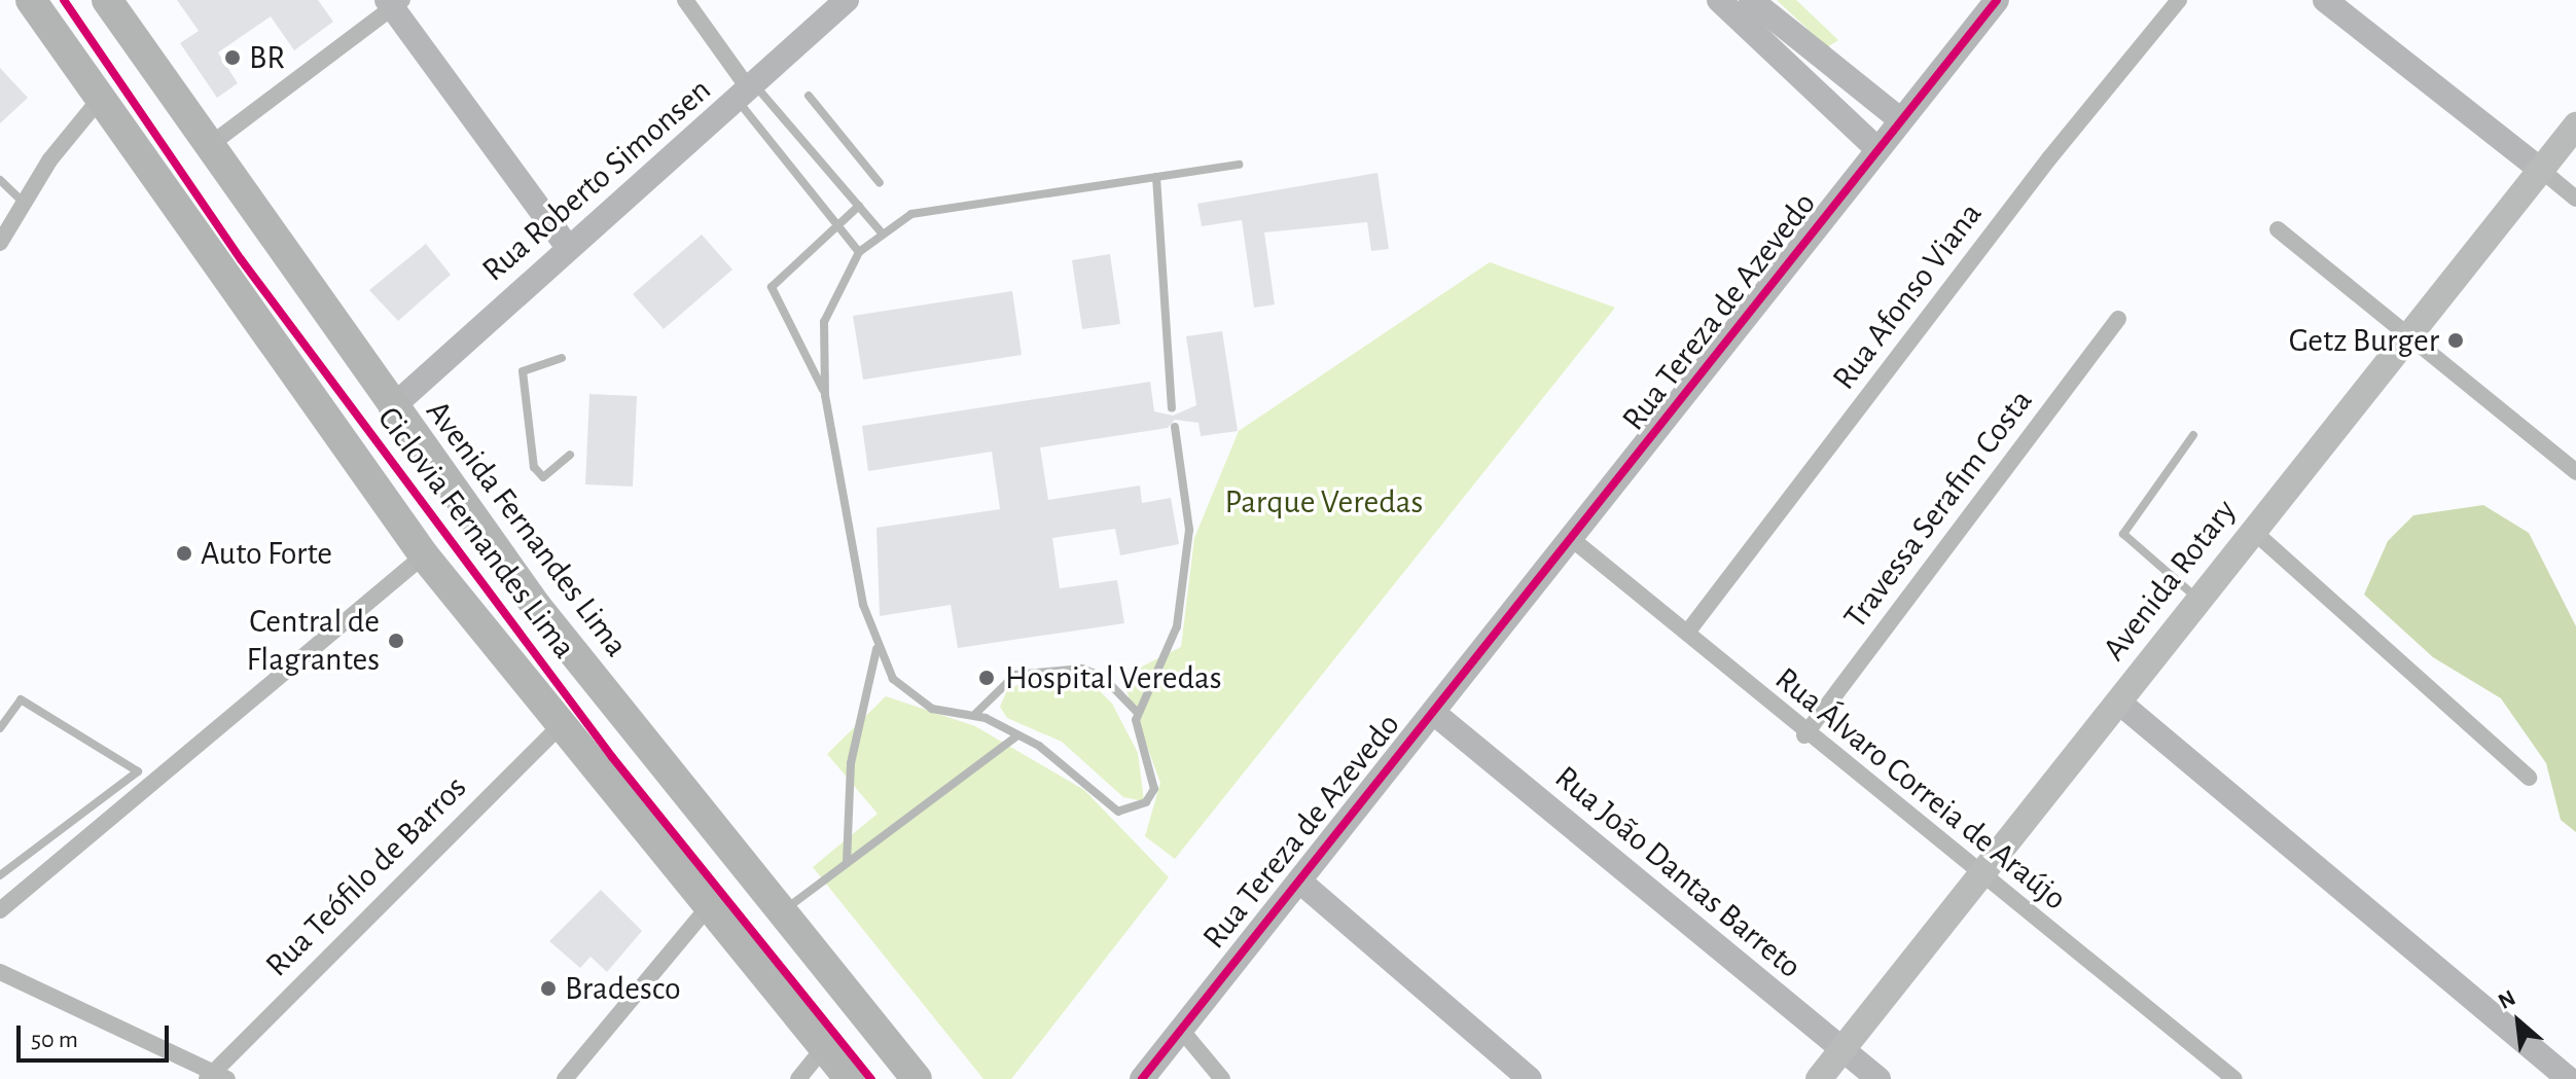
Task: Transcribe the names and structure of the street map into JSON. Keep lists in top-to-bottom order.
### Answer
{
  "streets": {
    "highway": ["Avenida Fernandes Lima"],
    "main road": ["Avenida Rotary"],
    "street": [
      "Rua Roberto Simonsen",
      "Rua Afonso Viana",
      "Rua Tereza de Azevedo",
      "Travessa Serafim Costa",
      "Rua Álvaro Correia de Araújo",
      "Rua João Dantas Barreto",
      "Rua Teófilo de Barros"
    ],
    "cycle path": ["Ciclovia Fernandes Lima"]
  },
  "crossings": [
    ["Rua Roberto Simonsen", "Avenida Fernandes Lima"],
    ["Rua Afonso Viana", "Rua Álvaro Correia de Araújo"],
    ["Rua Tereza de Azevedo", "Rua Álvaro Correia de Araújo"],
    ["Rua Tereza de Azevedo", "Rua João Dantas Barreto"],
    ["Travessa Serafim Costa", "Rua Álvaro Correia de Araújo"],
    ["Avenida Rotary", "Rua Álvaro Correia de Araújo"],
    ["Avenida Rotary", "Rua João Dantas Barreto"]
  ],
  "parks": ["Parque Veredas"],
  "places": [
    "BR",
    "Getz Burger",
    "Auto Forte",
    "Central de Flagrantes",
    "Hospital Veredas",
    "Bradesco"
  ],
  "scale_bar": "50 m",
  "north": "top left"
}
